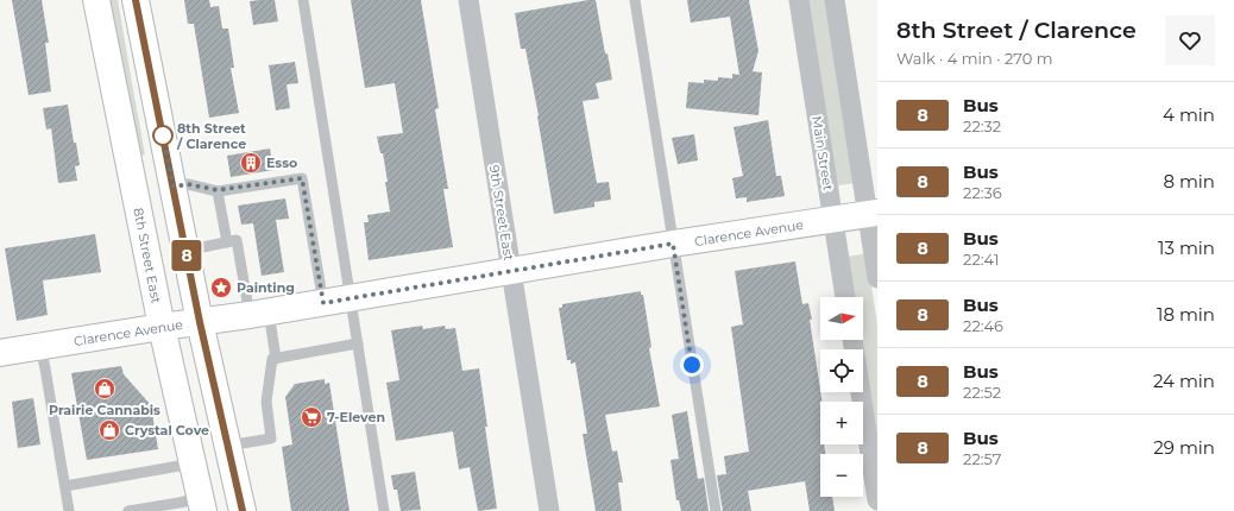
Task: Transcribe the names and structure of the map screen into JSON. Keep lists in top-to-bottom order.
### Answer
{
  "streets": {
    "main road": ["Clarence Avenue", "8th Street East"],
    "street": ["Main Street", "9th Street East"]
  },
  "crossings": [
    ["Main Street", "Clarence Avenue"],
    ["9th Street East", "Clarence Avenue"],
    ["Clarence Avenue", "8th Street East"]
  ],
  "places": {
    "other": ["8th Street / Clarence"],
    "building": ["Esso"],
    "place": ["Painting"],
    "shop": ["Prairie Cannabis", "Crystal Cove"],
    "supermarket": ["7-Eleven"]
  },
  "lines": ["bus line 8"],
  "north": "right",
  "page": {
    "on_map": "8",
    "heading": ["8th Street / Clarence", "Walk · 4 min · 270 m"],
    "list": [
      {
        "mark": "8",
        "name": "Bus",
        "note": "22:32",
        "value": "4 min"
      },
      {
        "mark": "8",
        "name": "Bus",
        "note": "22:36",
        "value": "8 min"
      },
      {
        "mark": "8",
        "name": "Bus",
        "note": "22:41",
        "value": "13 min"
      },
      {
        "mark": "8",
        "name": "Bus",
        "note": "22:46",
        "value": "18 min"
      },
      {
        "mark": "8",
        "name": "Bus",
        "note": "22:52",
        "value": "24 min"
      },
      {
        "mark": "8",
        "name": "Bus",
        "note": "22:57",
        "value": "29 min"
      }
    ],
    "map_buttons": ["+", "−"]
  }
}
